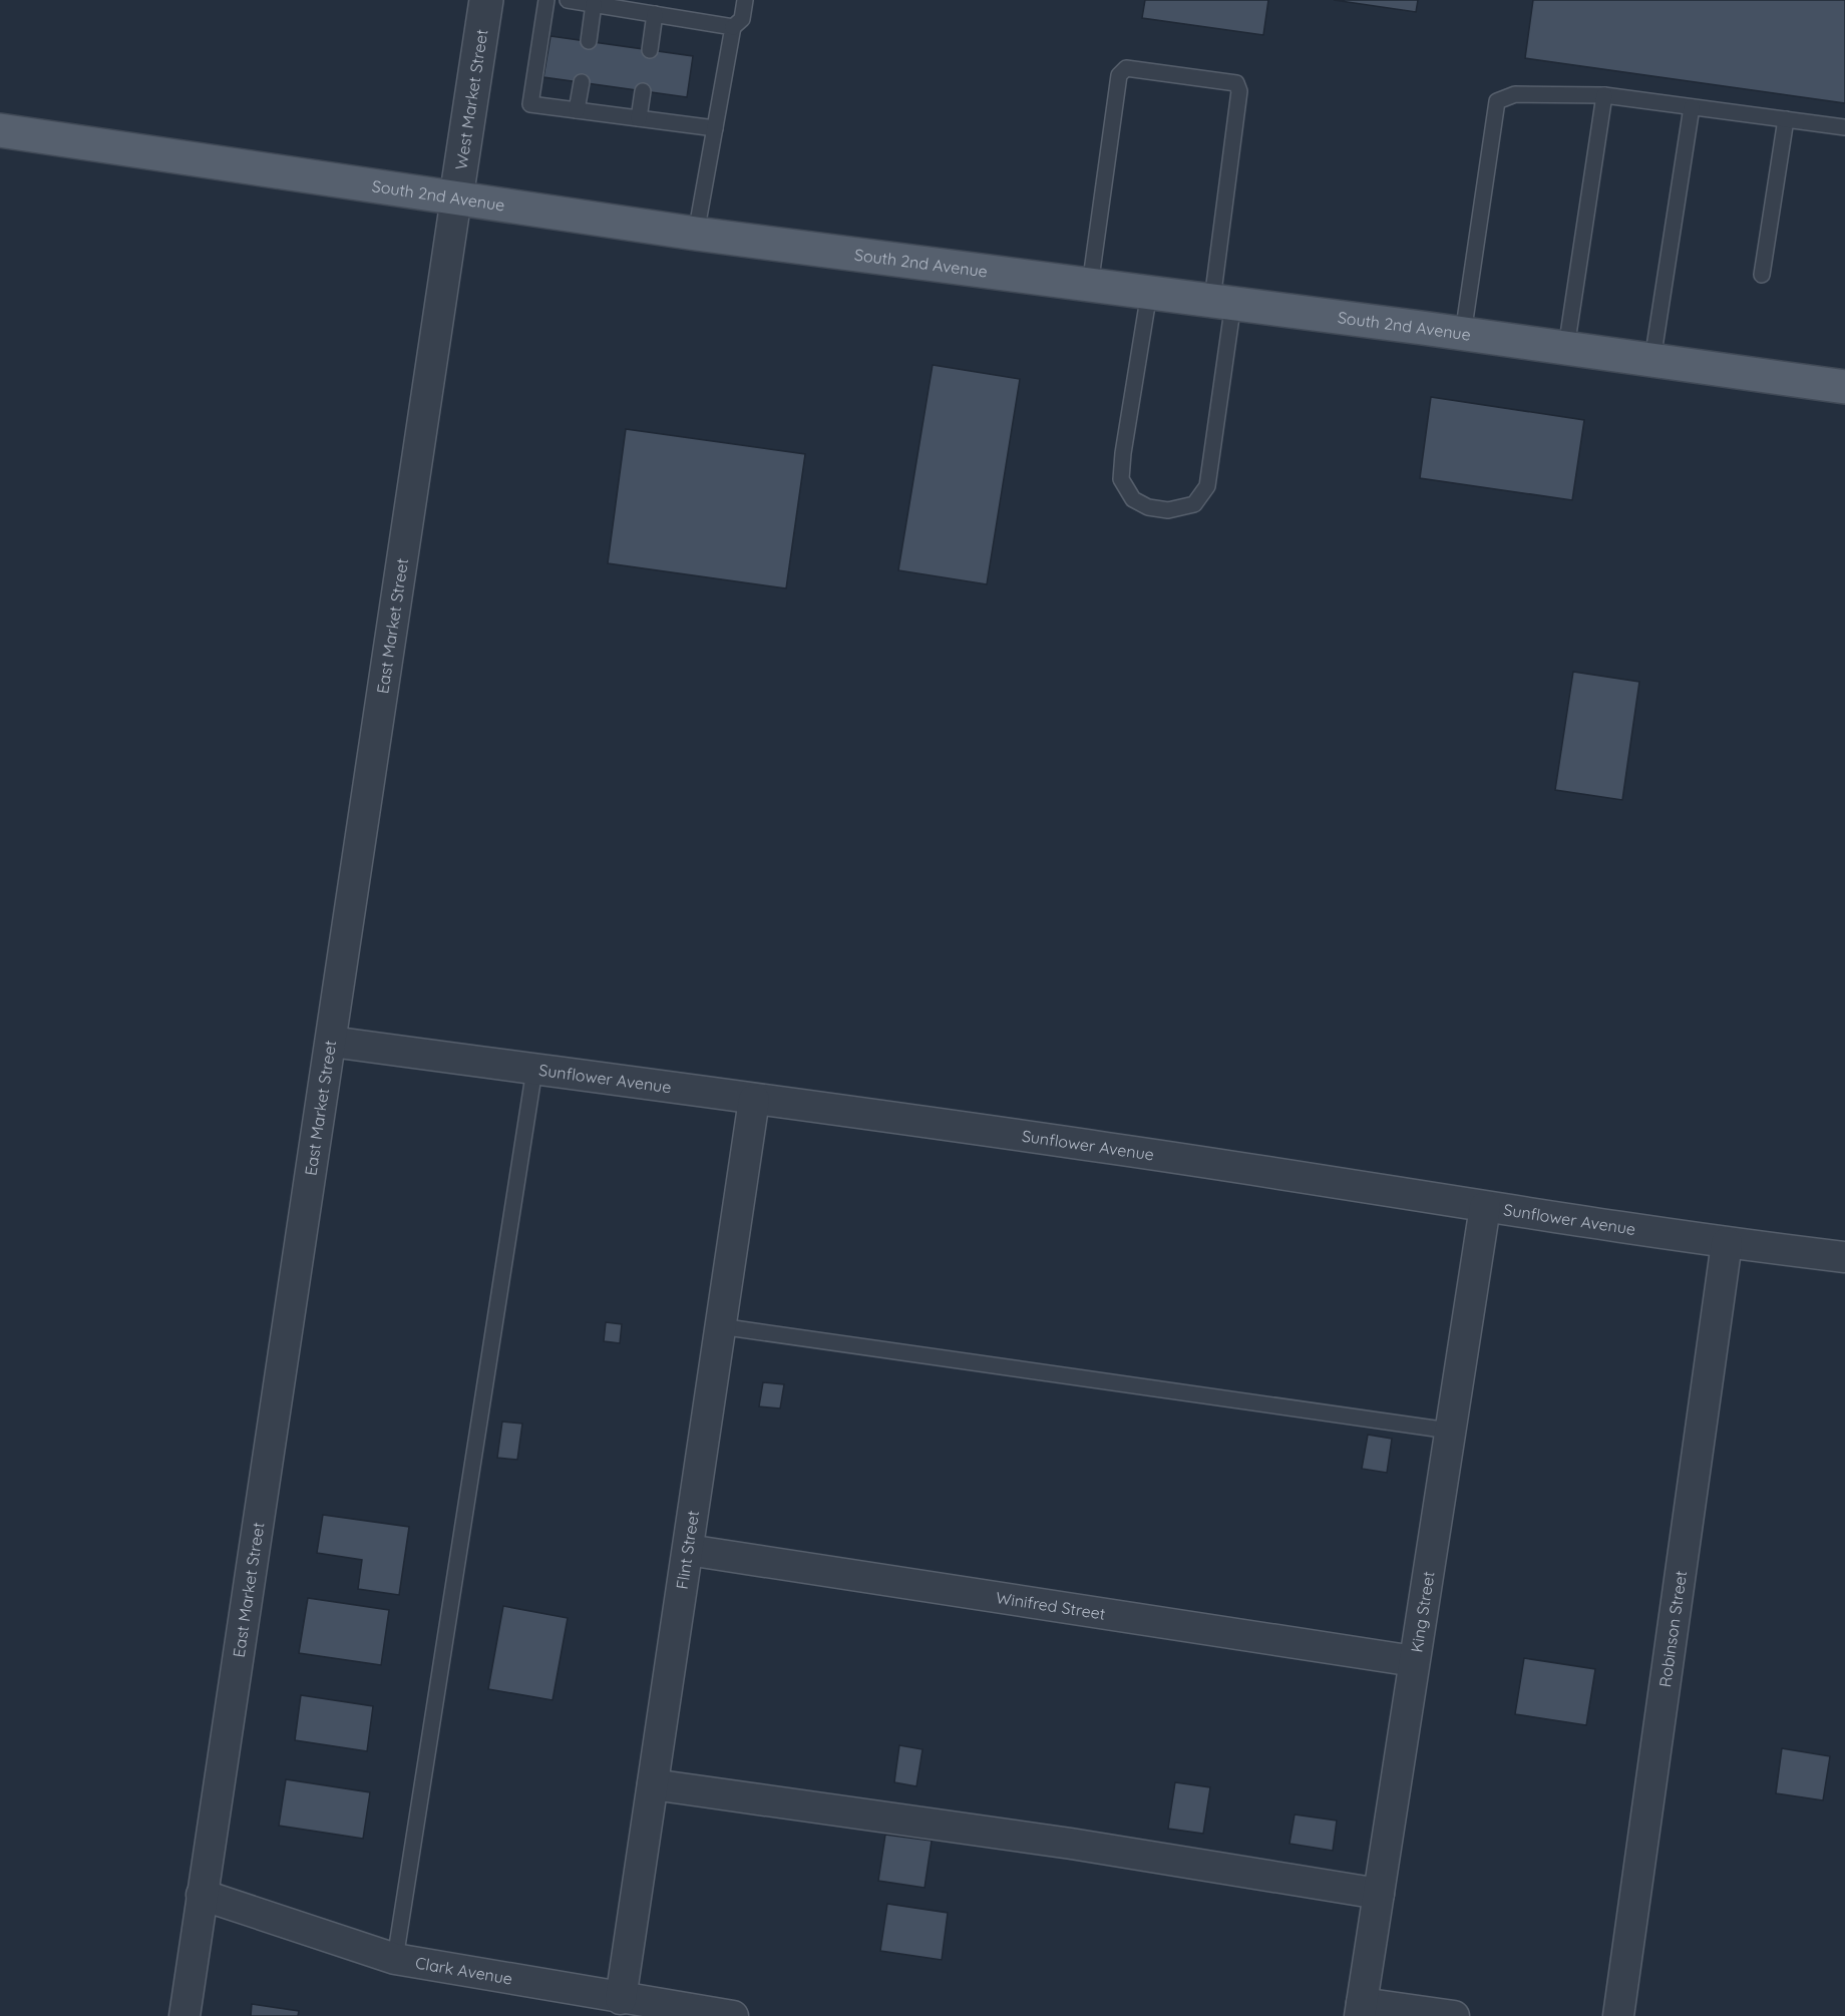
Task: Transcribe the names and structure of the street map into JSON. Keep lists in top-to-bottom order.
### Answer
{
  "streets": {
    "main road": ["South 2nd Avenue"],
    "street": [
      "West Market Street",
      "East Market Street",
      "Sunflower Avenue",
      "Flint Street",
      "Winifred Street",
      "King Street",
      "Robinson Street",
      "Clark Avenue"
    ]
  },
  "crossings": [
    ["West Market Street", "South 2nd Avenue"],
    ["West Market Street", "East Market Street"],
    ["South 2nd Avenue", "East Market Street"],
    ["East Market Street", "Sunflower Avenue"],
    ["East Market Street", "Clark Avenue"],
    ["Sunflower Avenue", "Flint Street"],
    ["Sunflower Avenue", "King Street"],
    ["Sunflower Avenue", "Robinson Street"],
    ["Flint Street", "Winifred Street"],
    ["Flint Street", "Clark Avenue"],
    ["Winifred Street", "King Street"]
  ]
}
